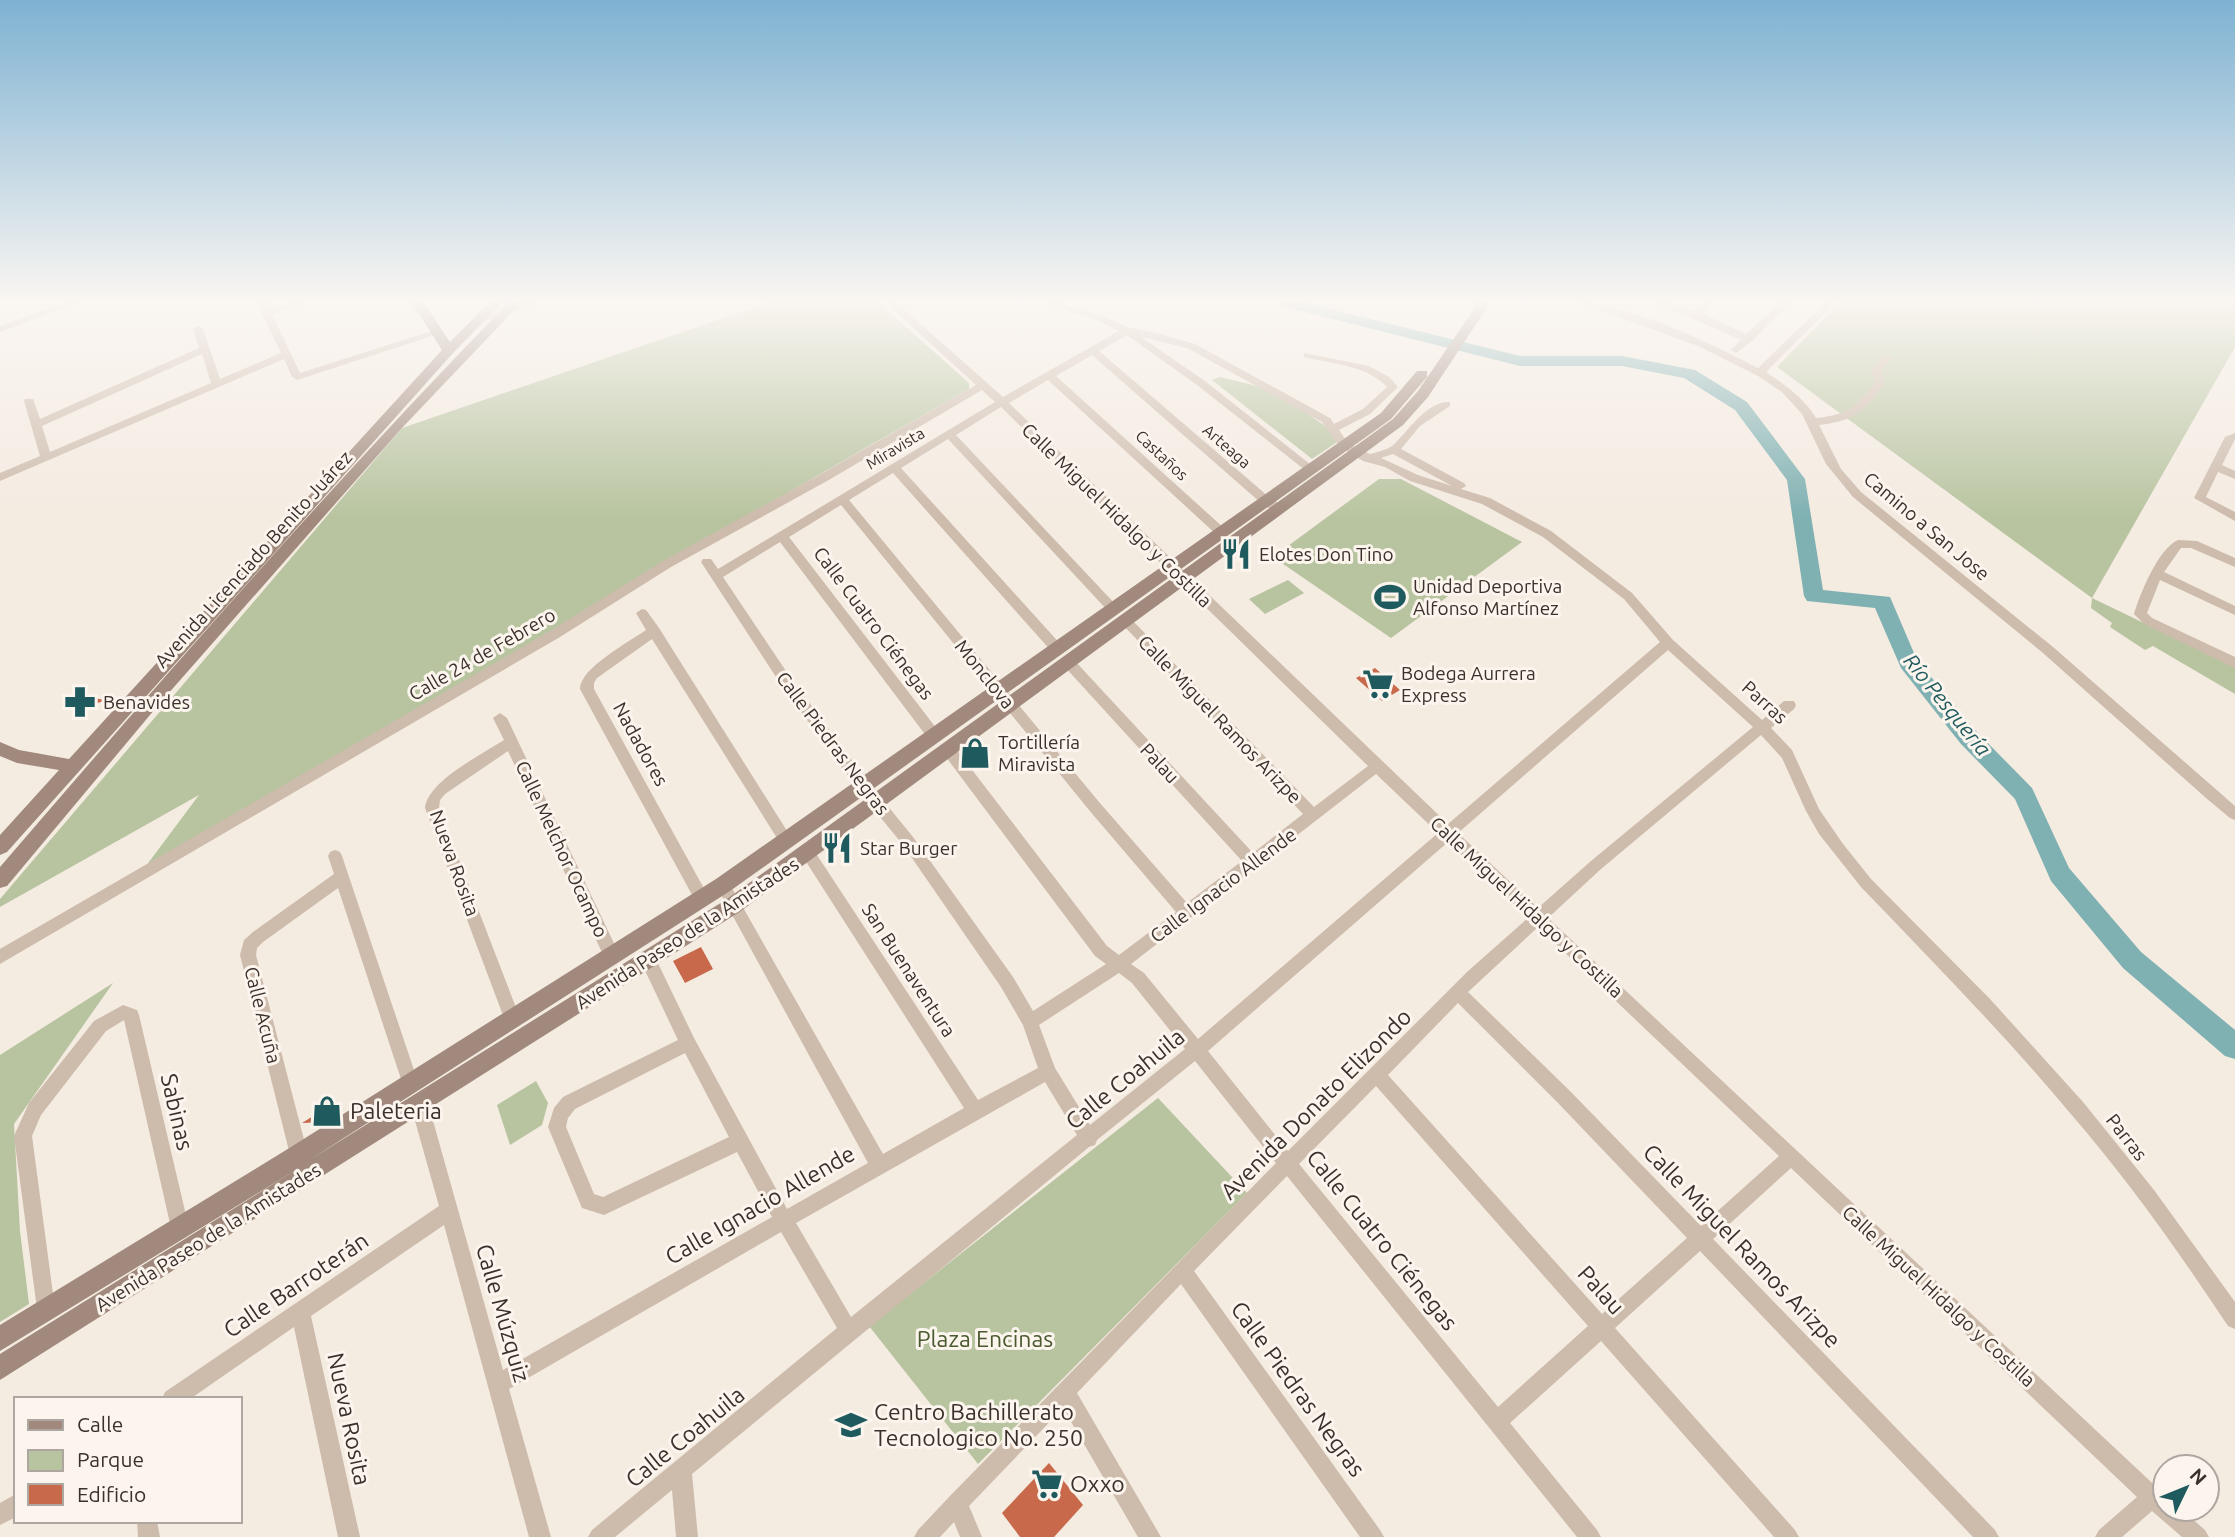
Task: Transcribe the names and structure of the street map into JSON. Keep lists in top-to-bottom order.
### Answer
{
  "streets": {
    "street": [
      "Arteaga",
      "Miravista",
      "Castaños",
      "Calle Miguel Hidalgo y Costilla",
      "Camino a San Jose",
      "Avenida Licenciado Benito Juárez",
      "Calle Cuatro Ciénegas",
      "Calle 24 de Febrero",
      "Monclova",
      "Parras",
      "Calle Miguel Ramos Arizpe",
      "Calle Piedras Negras",
      "Nadadores",
      "Palau",
      "Calle Melchor Ocampo",
      "Nueva Rosita",
      "Calle Ignacio Allende",
      "Avenida Paseo de la Amistades",
      "San Buenaventura",
      "Calle Acuña",
      "Calle Coahuila",
      "Avenida Donato Elizondo",
      "Sabinas",
      "Calle Barroterán",
      "Calle Múzquiz"
    ]
  },
  "crossings": [
    ["Arteaga", "Avenida Paseo de la Amistades"],
    ["Miravista", "Calle Miguel Hidalgo y Costilla"],
    ["Miravista", "Calle Cuatro Ciénegas"],
    ["Miravista", "Monclova"],
    ["Miravista", "Calle Miguel Ramos Arizpe"],
    ["Miravista", "Calle Piedras Negras"],
    ["Miravista", "Palau"],
    ["Castaños", "Avenida Paseo de la Amistades"],
    ["Calle Miguel Hidalgo y Costilla", "Calle 24 de Febrero"],
    ["Calle Miguel Hidalgo y Costilla", "Calle Ignacio Allende"],
    ["Calle Miguel Hidalgo y Costilla", "Avenida Paseo de la Amistades"],
    ["Calle Miguel Hidalgo y Costilla", "Calle Coahuila"],
    ["Calle Miguel Hidalgo y Costilla", "Avenida Donato Elizondo"],
    ["Calle Cuatro Ciénegas", "Calle Ignacio Allende"],
    ["Calle Cuatro Ciénegas", "Avenida Paseo de la Amistades"],
    ["Calle Cuatro Ciénegas", "Calle Coahuila"],
    ["Calle Cuatro Ciénegas", "Avenida Donato Elizondo"],
    ["Monclova", "Calle Ignacio Allende"],
    ["Monclova", "Avenida Paseo de la Amistades"],
    ["Parras", "Avenida Paseo de la Amistades"],
    ["Parras", "Calle Coahuila"],
    ["Parras", "Avenida Donato Elizondo"],
    ["Calle Miguel Ramos Arizpe", "Calle Ignacio Allende"],
    ["Calle Miguel Ramos Arizpe", "Avenida Paseo de la Amistades"],
    ["Calle Miguel Ramos Arizpe", "Avenida Donato Elizondo"],
    ["Calle Piedras Negras", "Calle Ignacio Allende"],
    ["Calle Piedras Negras", "Avenida Paseo de la Amistades"],
    ["Calle Piedras Negras", "Calle Coahuila"],
    ["Calle Piedras Negras", "Avenida Donato Elizondo"],
    ["Nadadores", "Avenida Paseo de la Amistades"],
    ["Palau", "Calle Ignacio Allende"],
    ["Palau", "Avenida Paseo de la Amistades"],
    ["Palau", "Avenida Donato Elizondo"],
    ["Calle Melchor Ocampo", "Nueva Rosita"],
    ["Calle Melchor Ocampo", "Avenida Paseo de la Amistades"],
    ["Nueva Rosita", "Avenida Paseo de la Amistades"],
    ["Nueva Rosita", "Calle Barroterán"],
    ["Calle Ignacio Allende", "San Buenaventura"],
    ["Calle Ignacio Allende", "Calle Múzquiz"],
    ["Avenida Paseo de la Amistades", "San Buenaventura"],
    ["Avenida Paseo de la Amistades", "Calle Acuña"],
    ["Avenida Paseo de la Amistades", "Sabinas"],
    ["Avenida Paseo de la Amistades", "Calle Múzquiz"],
    ["Calle Barroterán", "Calle Múzquiz"]
  ],
  "water": ["Río Pesquería"],
  "parks": ["Plaza Encinas"],
  "places": {
    "restaurant": ["Elotes Don Tino", "Star Burger"],
    "sports": ["Unidad Deportiva Alfonso Martínez"],
    "supermarket": ["Bodega Aurrera Express", "Oxxo"],
    "pharmacy": ["Benavides"],
    "shop": ["Tortillería Miravista", "Paleteria"],
    "school or university": ["Centro Bachillerato Tecnologico No. 250"]
  },
  "legend": ["Calle", "Parque", "Edificio"],
  "north": "top right"
}
